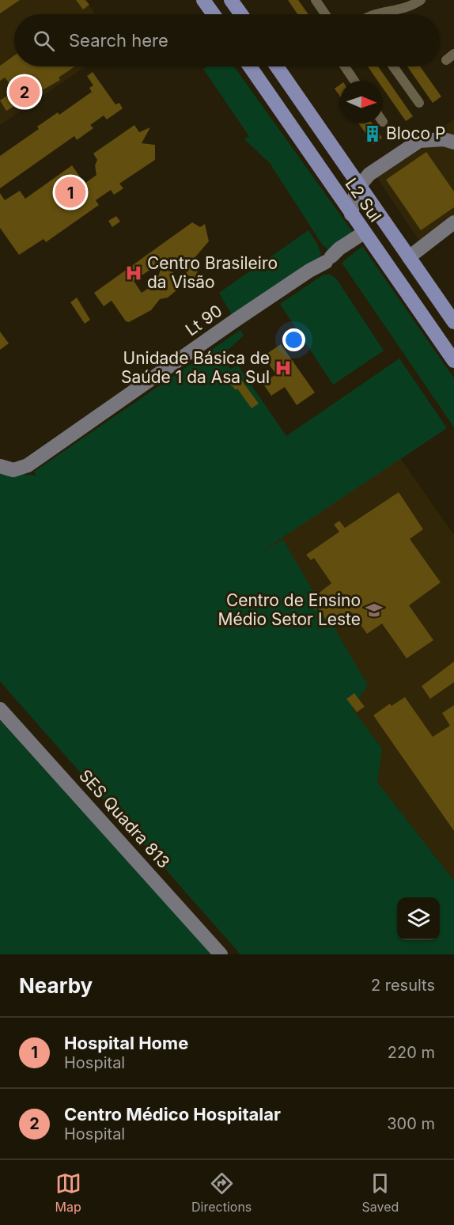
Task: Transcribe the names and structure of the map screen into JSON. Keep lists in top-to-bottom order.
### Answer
{
  "streets": {
    "main road": ["L2 Sul"],
    "street": ["Lt 90", "SES Quadra 813"]
  },
  "crossings": [
    ["L2 Sul", "Lt 90"]
  ],
  "places": {
    "building": ["Bloco P"],
    "hospital": ["Centro Brasileiro da Visão", "Unidade Básica de Saúde 1 da Asa Sul"],
    "school or university": ["Centro de Ensino Médio Setor Leste"]
  },
  "north": "right",
  "page": {
    "search": "Search here",
    "pins": ["2", "1"],
    "heading": ["Nearby", "2 results"],
    "list": [
      {
        "mark": "1",
        "name": "Hospital Home",
        "note": "Hospital",
        "value": "220 m"
      },
      {
        "mark": "2",
        "name": "Centro Médico Hospitalar",
        "note": "Hospital",
        "value": "300 m"
      }
    ],
    "nav": ["Map", "Directions", "Saved"]
  }
}
